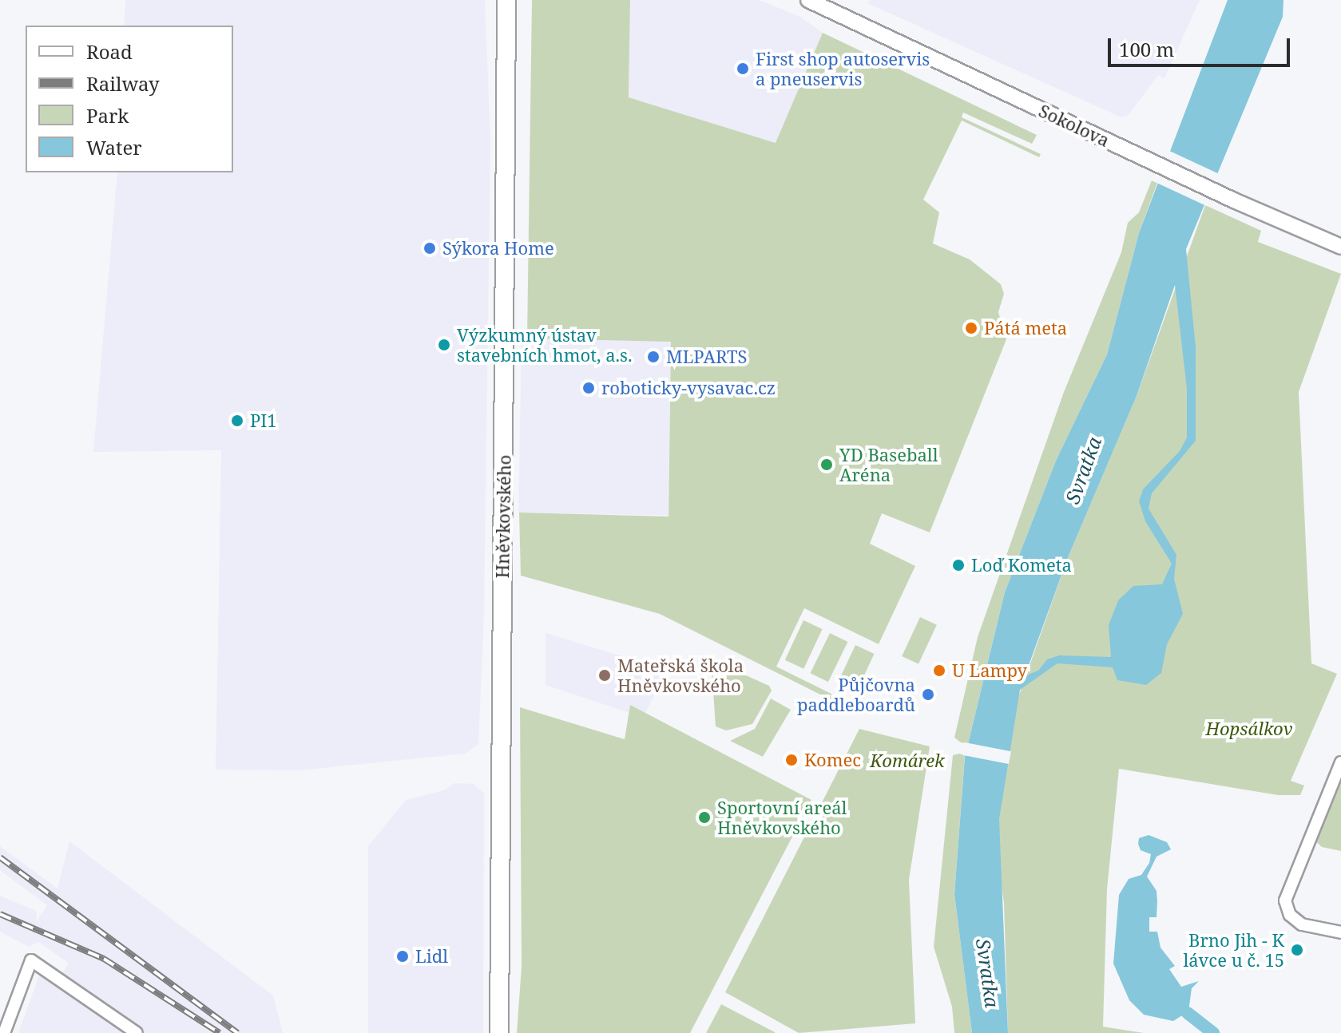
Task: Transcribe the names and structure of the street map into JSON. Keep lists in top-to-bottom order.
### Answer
{
  "streets": {
    "main road": ["Hněvkovského"],
    "street": ["Sokolova"]
  },
  "water": ["Svratka"],
  "parks": ["Hopsálkov", "Komárek"],
  "places": [
    "First shop autoservis a pneuservis",
    "Sýkora Home",
    "Pátá meta",
    "Výzkumný ústav stavebních hmot, a.s.",
    "MLPARTS",
    "roboticky-vysavac.cz",
    "PI1",
    "YD Baseball Aréna",
    "Loď Kometa",
    "U Lampy",
    "Mateřská škola Hněvkovského",
    "Půjčovna paddleboardů",
    "Komec",
    "Sportovní areál Hněvkovského",
    "Brno Jih - K lávce u č. 15",
    "Lidl"
  ],
  "legend": [
    "Road",
    "Railway",
    "Park",
    "Water"
  ],
  "scale_bar": "100 m"
}
